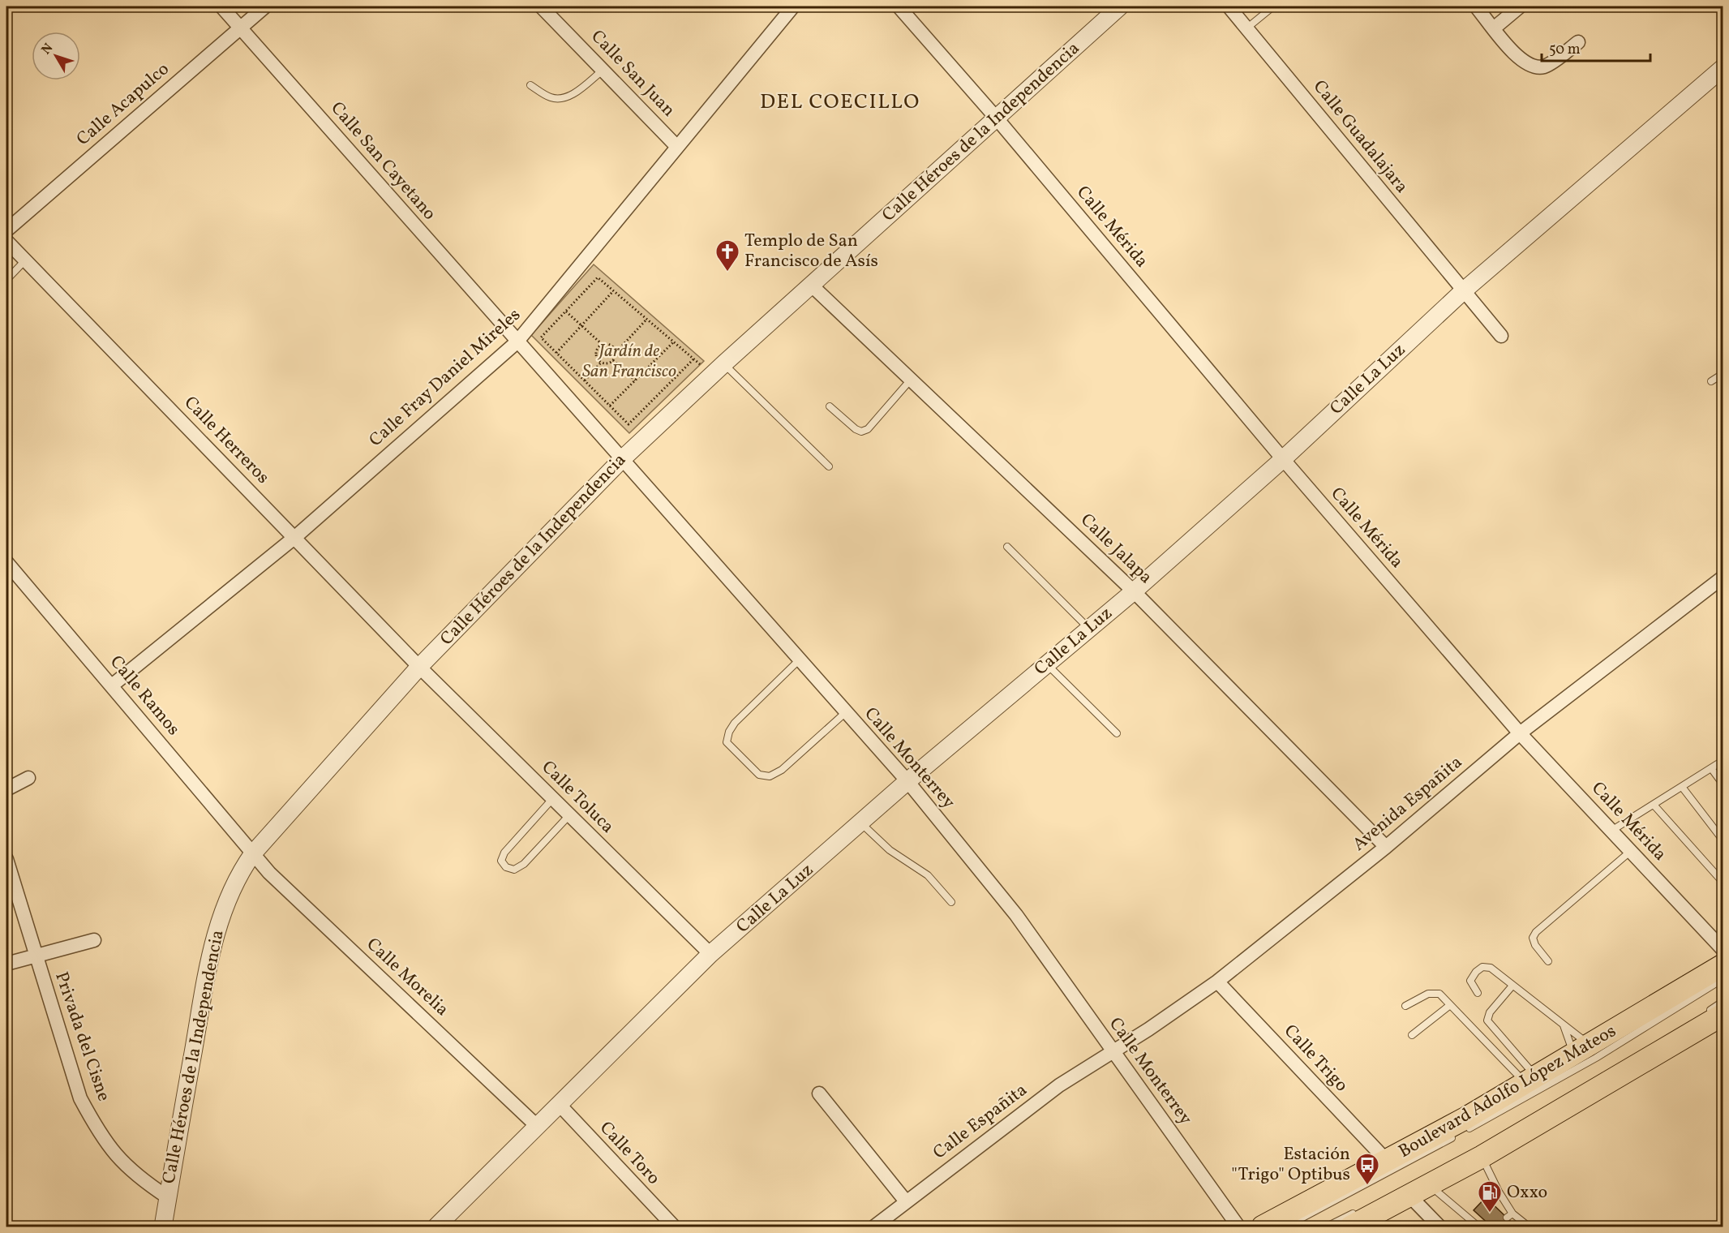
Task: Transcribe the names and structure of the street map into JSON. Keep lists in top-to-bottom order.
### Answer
{
  "streets": {
    "main road": ["Boulevard Adolfo López Mateos"],
    "street": [
      "Calle San Juan",
      "Calle Acapulco",
      "Calle Héroes de la Independencia",
      "Calle Guadalajara",
      "Calle San Cayetano",
      "Calle Mérida",
      "Calle Fray Daniel Mireles",
      "Calle La Luz",
      "Calle Herreros",
      "Calle Jalapa",
      "Calle Ramos",
      "Calle Monterrey",
      "Calle Toluca",
      "Avenida Españita",
      "Calle Morelia",
      "Privada del Cisne",
      "Calle Trigo",
      "Calle Españita",
      "Calle Toro"
    ]
  },
  "crossings": [
    ["Calle San Juan", "Calle Fray Daniel Mireles"],
    ["Calle Acapulco", "Calle San Cayetano"],
    ["Calle Héroes de la Independencia", "Calle Mérida"],
    ["Calle Héroes de la Independencia", "Calle Herreros"],
    ["Calle Héroes de la Independencia", "Calle Jalapa"],
    ["Calle Héroes de la Independencia", "Calle Ramos"],
    ["Calle Héroes de la Independencia", "Calle Monterrey"],
    ["Calle Héroes de la Independencia", "Calle Toluca"],
    ["Calle Héroes de la Independencia", "Calle Morelia"],
    ["Calle Héroes de la Independencia", "Privada del Cisne"],
    ["Calle Guadalajara", "Calle La Luz"],
    ["Calle San Cayetano", "Calle Fray Daniel Mireles"],
    ["Calle San Cayetano", "Calle Monterrey"],
    ["Calle Mérida", "Calle La Luz"],
    ["Calle Mérida", "Avenida Españita"],
    ["Calle Fray Daniel Mireles", "Calle Herreros"],
    ["Calle Fray Daniel Mireles", "Calle Ramos"],
    ["Calle Fray Daniel Mireles", "Calle Monterrey"],
    ["Calle La Luz", "Calle Jalapa"],
    ["Calle La Luz", "Calle Monterrey"],
    ["Calle La Luz", "Calle Toluca"],
    ["Calle La Luz", "Calle Morelia"],
    ["Calle La Luz", "Calle Toro"],
    ["Calle Herreros", "Calle Toluca"],
    ["Calle Jalapa", "Avenida Españita"],
    ["Calle Ramos", "Calle Morelia"],
    ["Calle Monterrey", "Avenida Españita"],
    ["Calle Monterrey", "Calle Españita"],
    ["Avenida Españita", "Calle Trigo"],
    ["Avenida Españita", "Calle Españita"],
    ["Calle Trigo", "Boulevard Adolfo López Mateos"]
  ],
  "districts": ["DEL COECILLO"],
  "parks": ["Jardín de San Francisco"],
  "places": {
    "church": ["Templo de San Francisco de Asís"],
    "bus stop": ["Estación \"Trigo\" Optibus"],
    "fuel station": ["Oxxo"]
  },
  "scale_bar": "50 m",
  "north": "top left"
}
